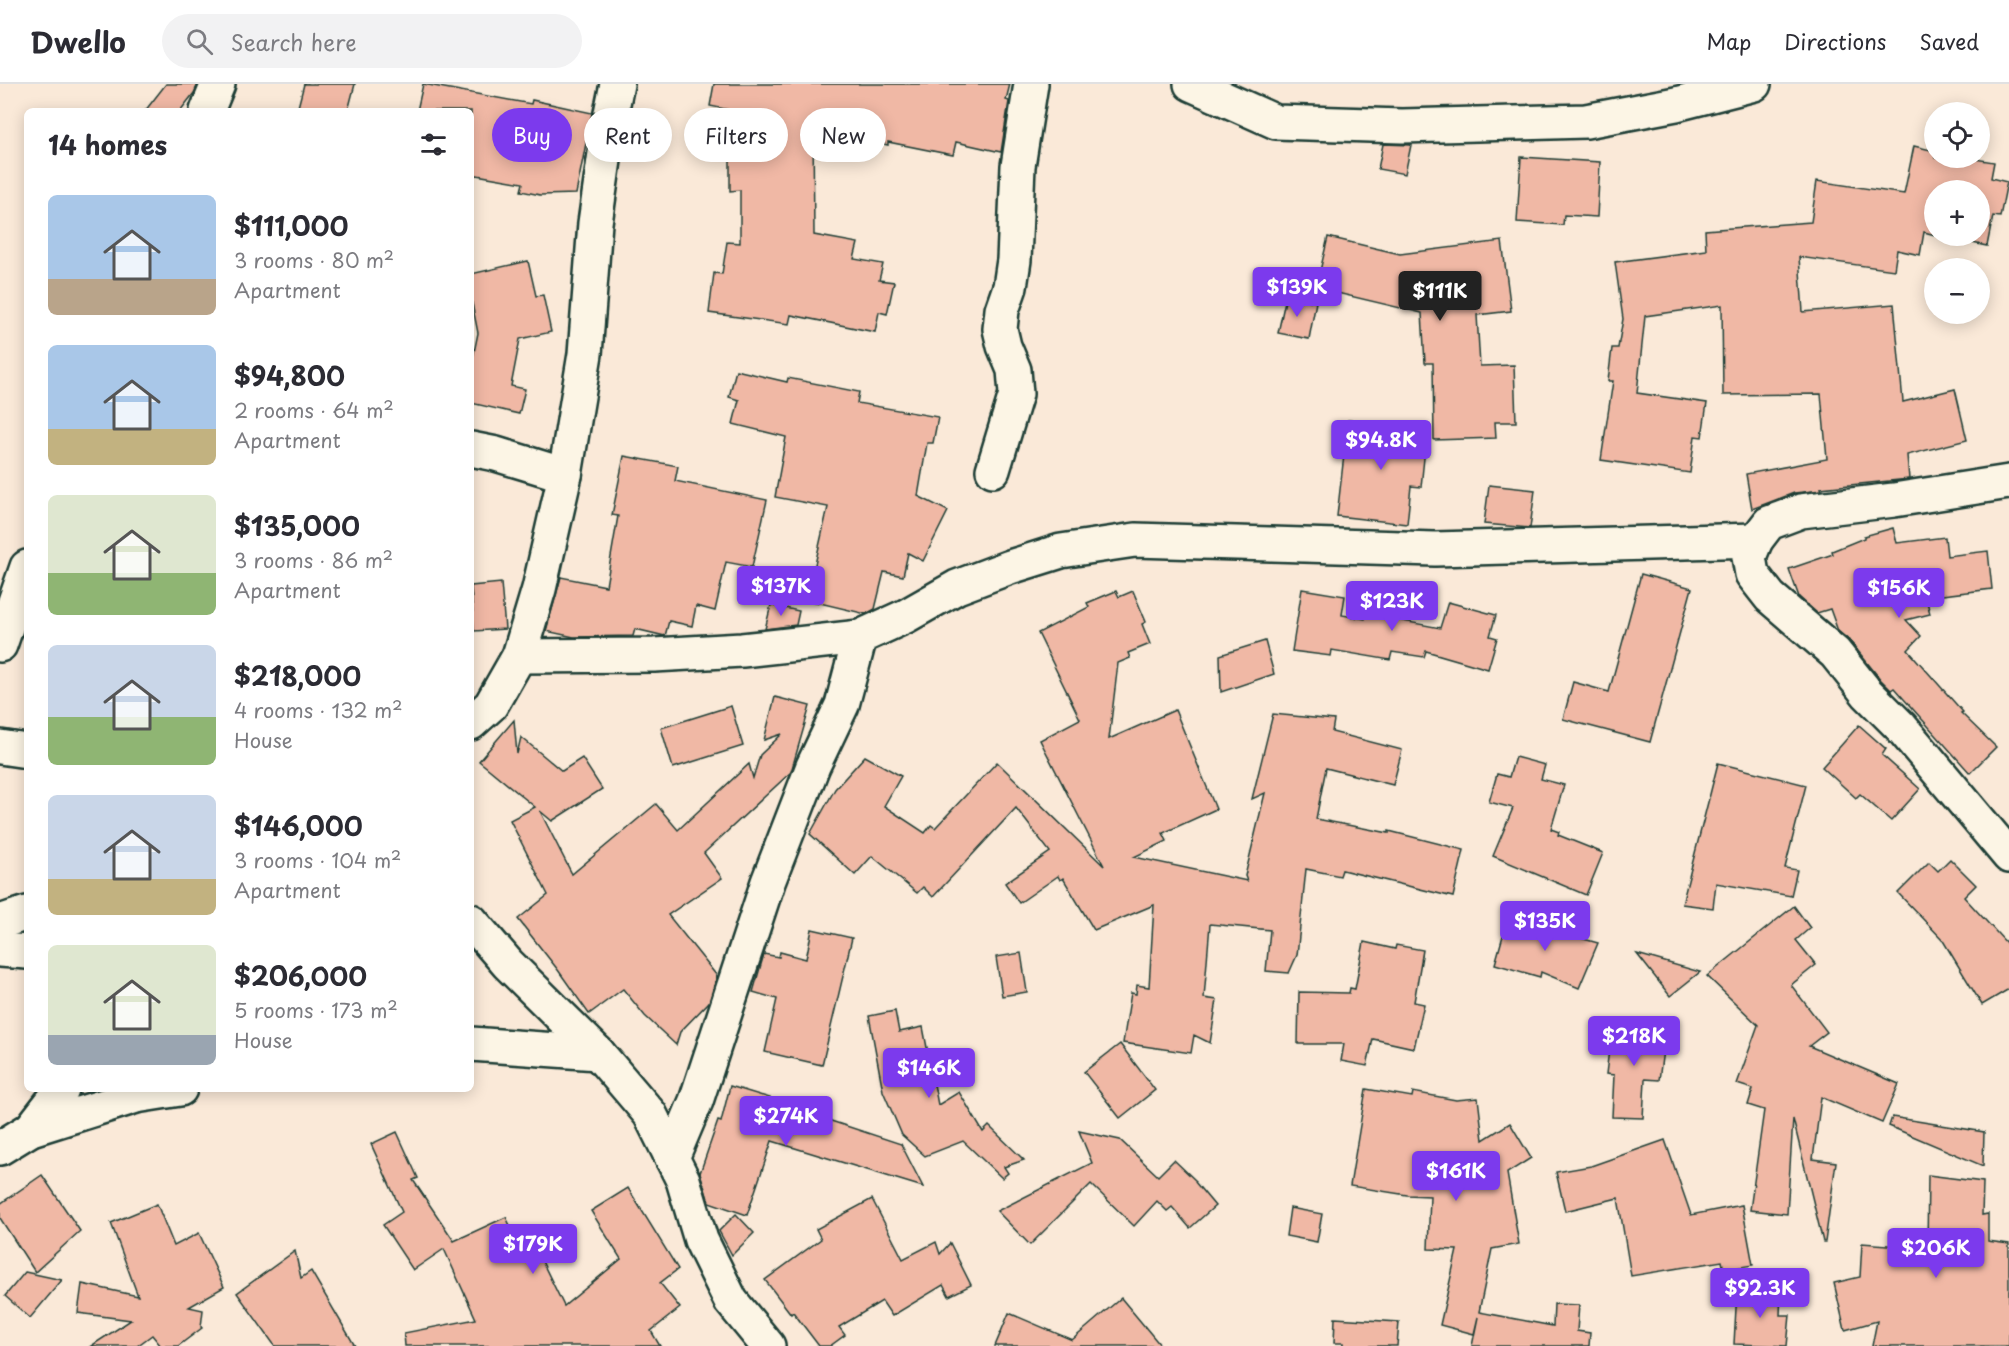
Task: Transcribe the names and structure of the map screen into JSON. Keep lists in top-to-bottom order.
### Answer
{
  "page": {
    "header": "Dwello",
    "search": "Search here",
    "nav": ["Map", "Directions", "Saved"],
    "map_buttons": ["+", "−"],
    "chip": [
      "Buy",
      "Rent",
      "Filters",
      "New"
    ],
    "heading": "14 homes",
    "list": [
      {
        "name": "$111,000",
        "note": "3 rooms · 80 m² · Apartment"
      },
      {
        "name": "$94,800",
        "note": "2 rooms · 64 m² · Apartment"
      },
      {
        "name": "$135,000",
        "note": "3 rooms · 86 m² · Apartment"
      },
      {
        "name": "$218,000",
        "note": "4 rooms · 132 m² · House"
      },
      {
        "name": "$146,000",
        "note": "3 rooms · 104 m² · Apartment"
      },
      {
        "name": "$206,000",
        "note": "5 rooms · 173 m² · House"
      }
    ],
    "price": [
      "$139K",
      "$111K",
      "$94.8K",
      "$137K",
      "$156K",
      "$123K",
      "$135K",
      "$218K",
      "$146K",
      "$274K",
      "$161K",
      "$179K",
      "$206K",
      "$92.3K"
    ]
  }
}
